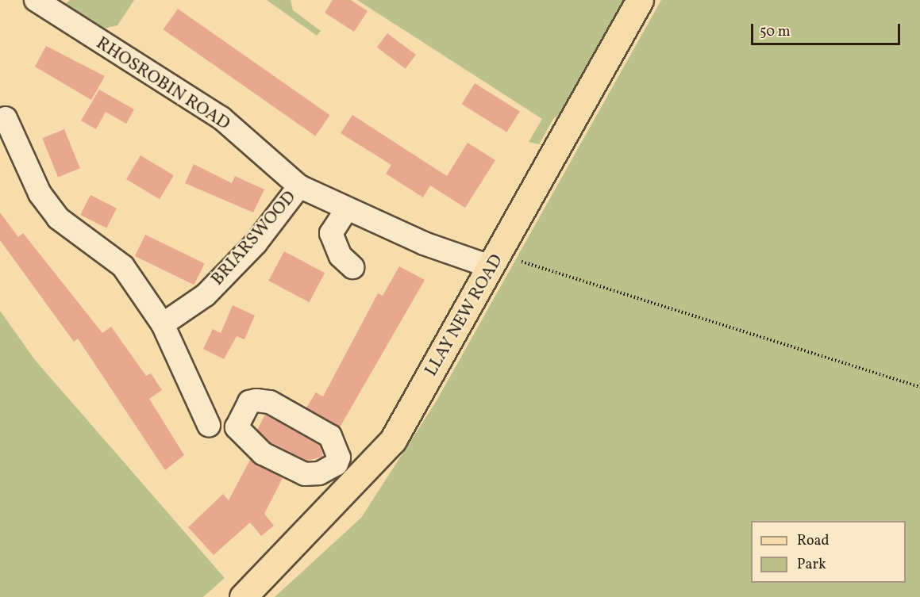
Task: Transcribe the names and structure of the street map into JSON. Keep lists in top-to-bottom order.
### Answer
{
  "streets": {
    "main road": ["LLAY NEW ROAD"],
    "street": ["RHOSROBIN ROAD", "BRIARSWOOD"]
  },
  "crossings": [
    ["RHOSROBIN ROAD", "BRIARSWOOD"],
    ["RHOSROBIN ROAD", "LLAY NEW ROAD"]
  ],
  "legend": ["Road", "Park"],
  "scale_bar": "50 m"
}
